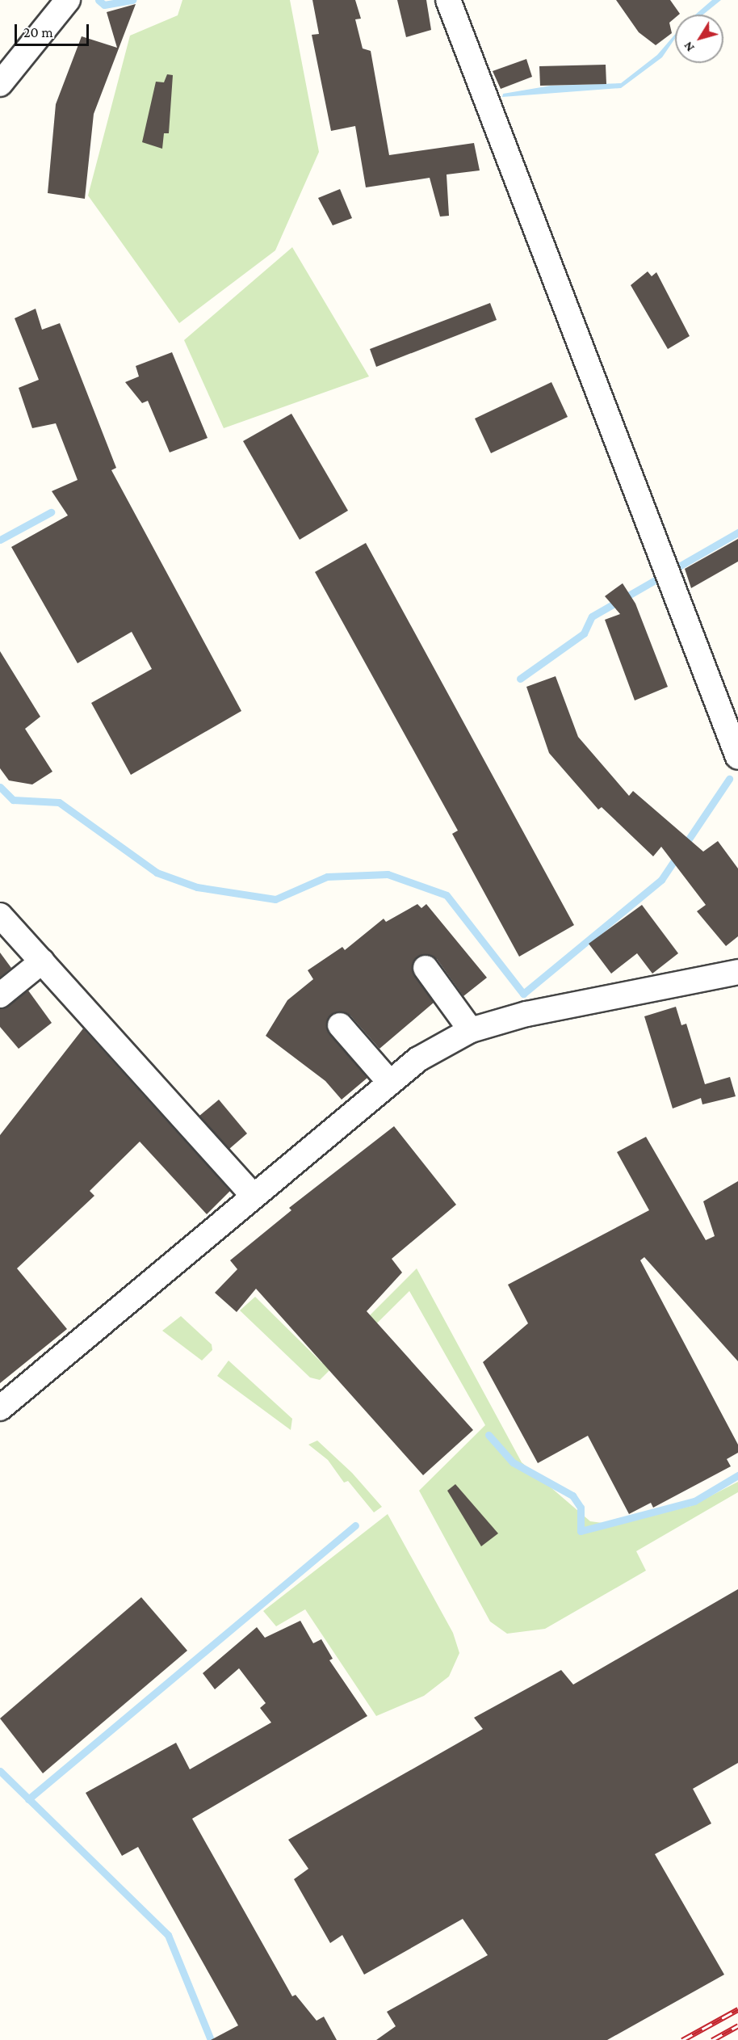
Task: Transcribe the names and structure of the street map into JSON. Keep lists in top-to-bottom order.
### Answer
{
  "scale_bar": "20 m",
  "north": "bottom left"
}
